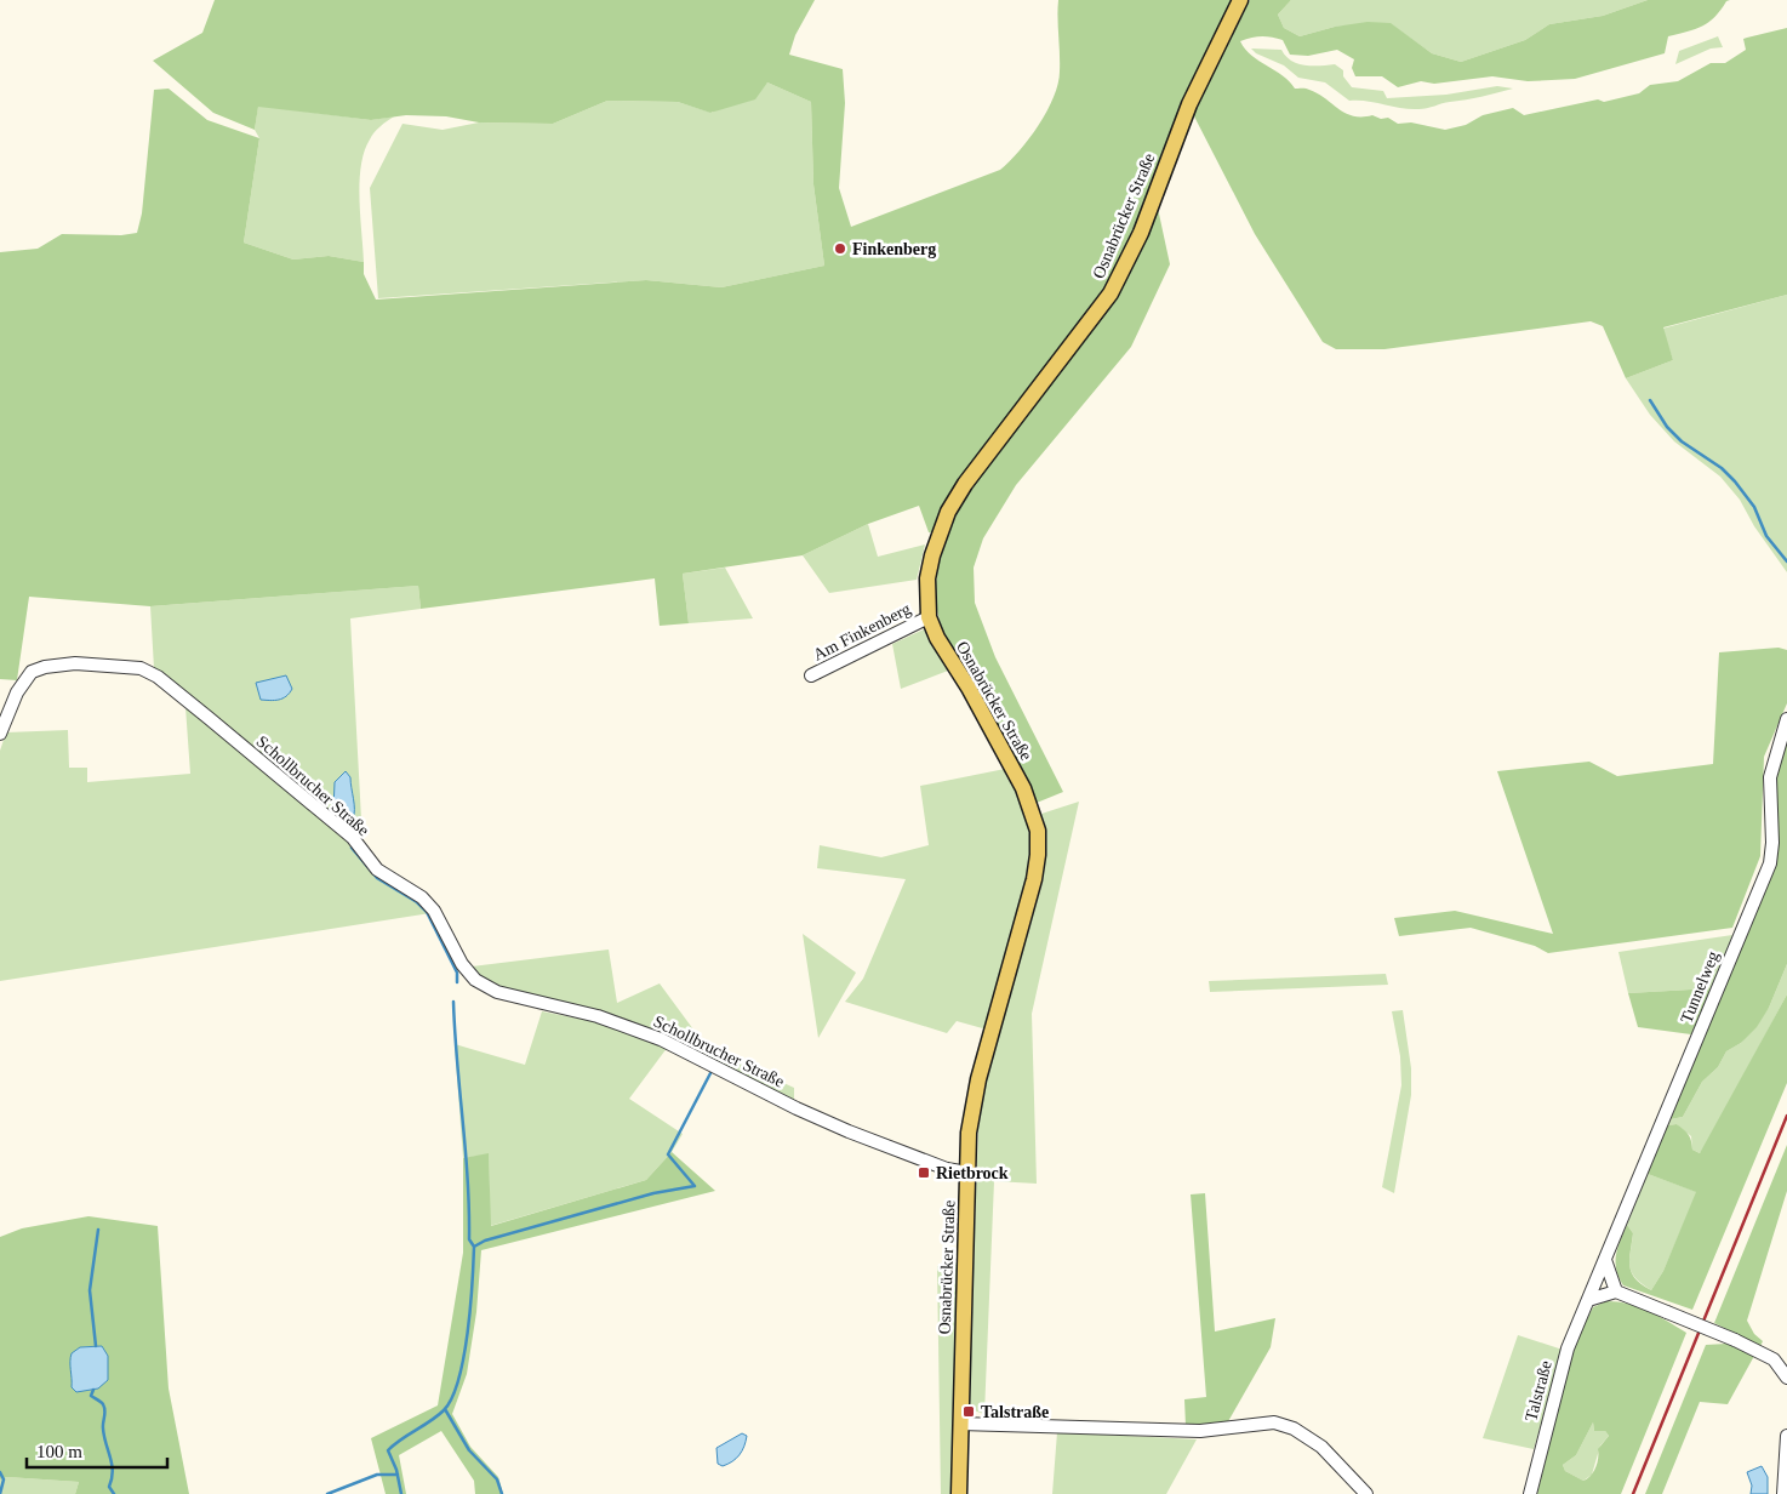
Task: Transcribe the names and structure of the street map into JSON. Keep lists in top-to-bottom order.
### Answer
{
  "streets": {
    "main road": ["Osnabrücker Straße"],
    "street": [
      "Am Finkenberg",
      "Schollbrucher Straße",
      "Tunnelweg",
      "Talstraße"
    ]
  },
  "crossings": [
    ["Osnabrücker Straße", "Am Finkenberg"],
    ["Osnabrücker Straße", "Schollbrucher Straße"],
    ["Tunnelweg", "Talstraße"]
  ],
  "places": {
    "other": ["Finkenberg"],
    "transit": ["Rietbrock", "Talstraße"]
  },
  "scale_bar": "100 m"
}
